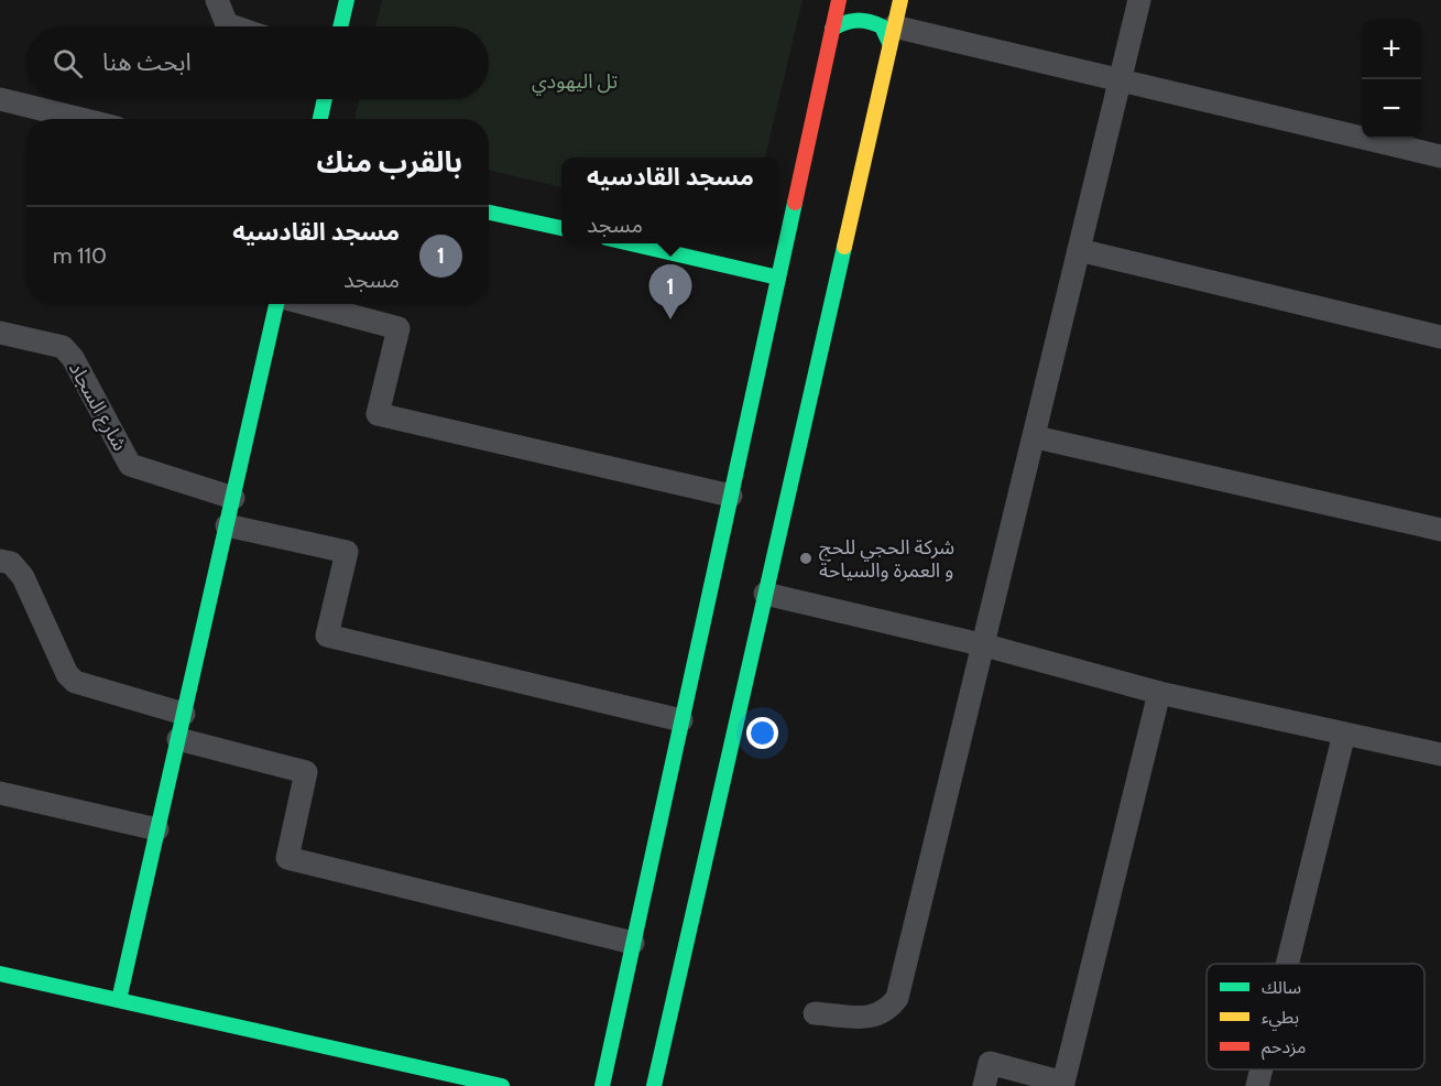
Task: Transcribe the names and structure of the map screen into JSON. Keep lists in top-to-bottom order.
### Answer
{
  "streets": {
    "street": ["شارع السجاد"]
  },
  "parks": ["تل اليهودي"],
  "places": ["شركة الحجي للحج و العمرة والسياحة"],
  "legend": ["سالك", "بطيء", "مزدحم"],
  "page": {
    "map_buttons": ["+", "−"],
    "search": "ابحث هنا",
    "heading": "بالقرب منك",
    "popup": ["مسجد القادسيه", "مسجد"],
    "list": [
      {
        "mark": "1",
        "name": "مسجد القادسيه",
        "note": "مسجد",
        "value": "110 m"
      }
    ],
    "pins": "1"
  }
}
